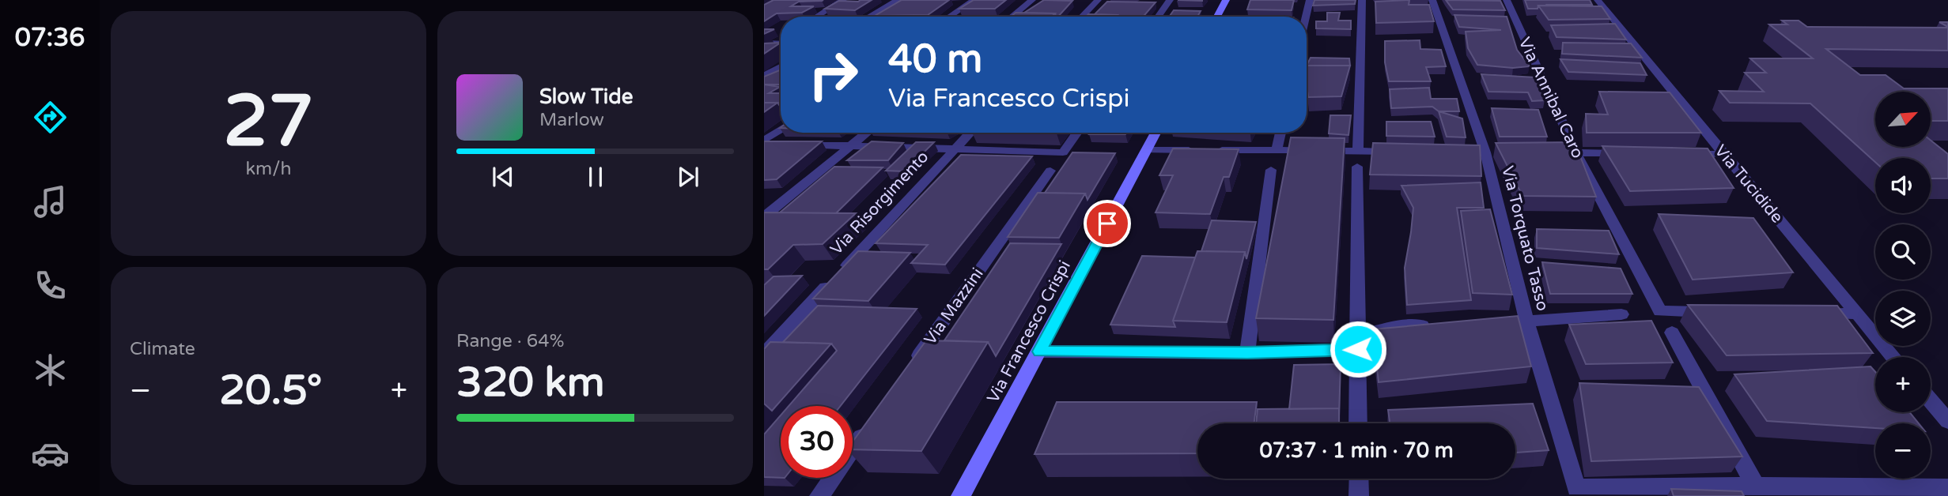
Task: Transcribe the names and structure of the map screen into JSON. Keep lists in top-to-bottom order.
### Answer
{
  "streets": {
    "street": [
      "Via Annibal Caro",
      "Via Tucidide",
      "Via Risorgimento",
      "Via Torquato Tasso",
      "Via Mazzini",
      "Via Francesco Crispi"
    ]
  },
  "north": "top right",
  "page": {
    "tabs": "07:36",
    "tile": [
      ["27", "km/h"],
      "Climate",
      ["Range · 64%", "320 km"]
    ],
    "turn": ["40 m", "Via Francesco Crispi"],
    "song": ["Slow Tide", "Marlow"],
    "map_buttons": ["+", "−"],
    "heat": ["−", "20.5°", "+"],
    "limit": "30",
    "trip": "07:37 · 1 min · 70 m"
  }
}
